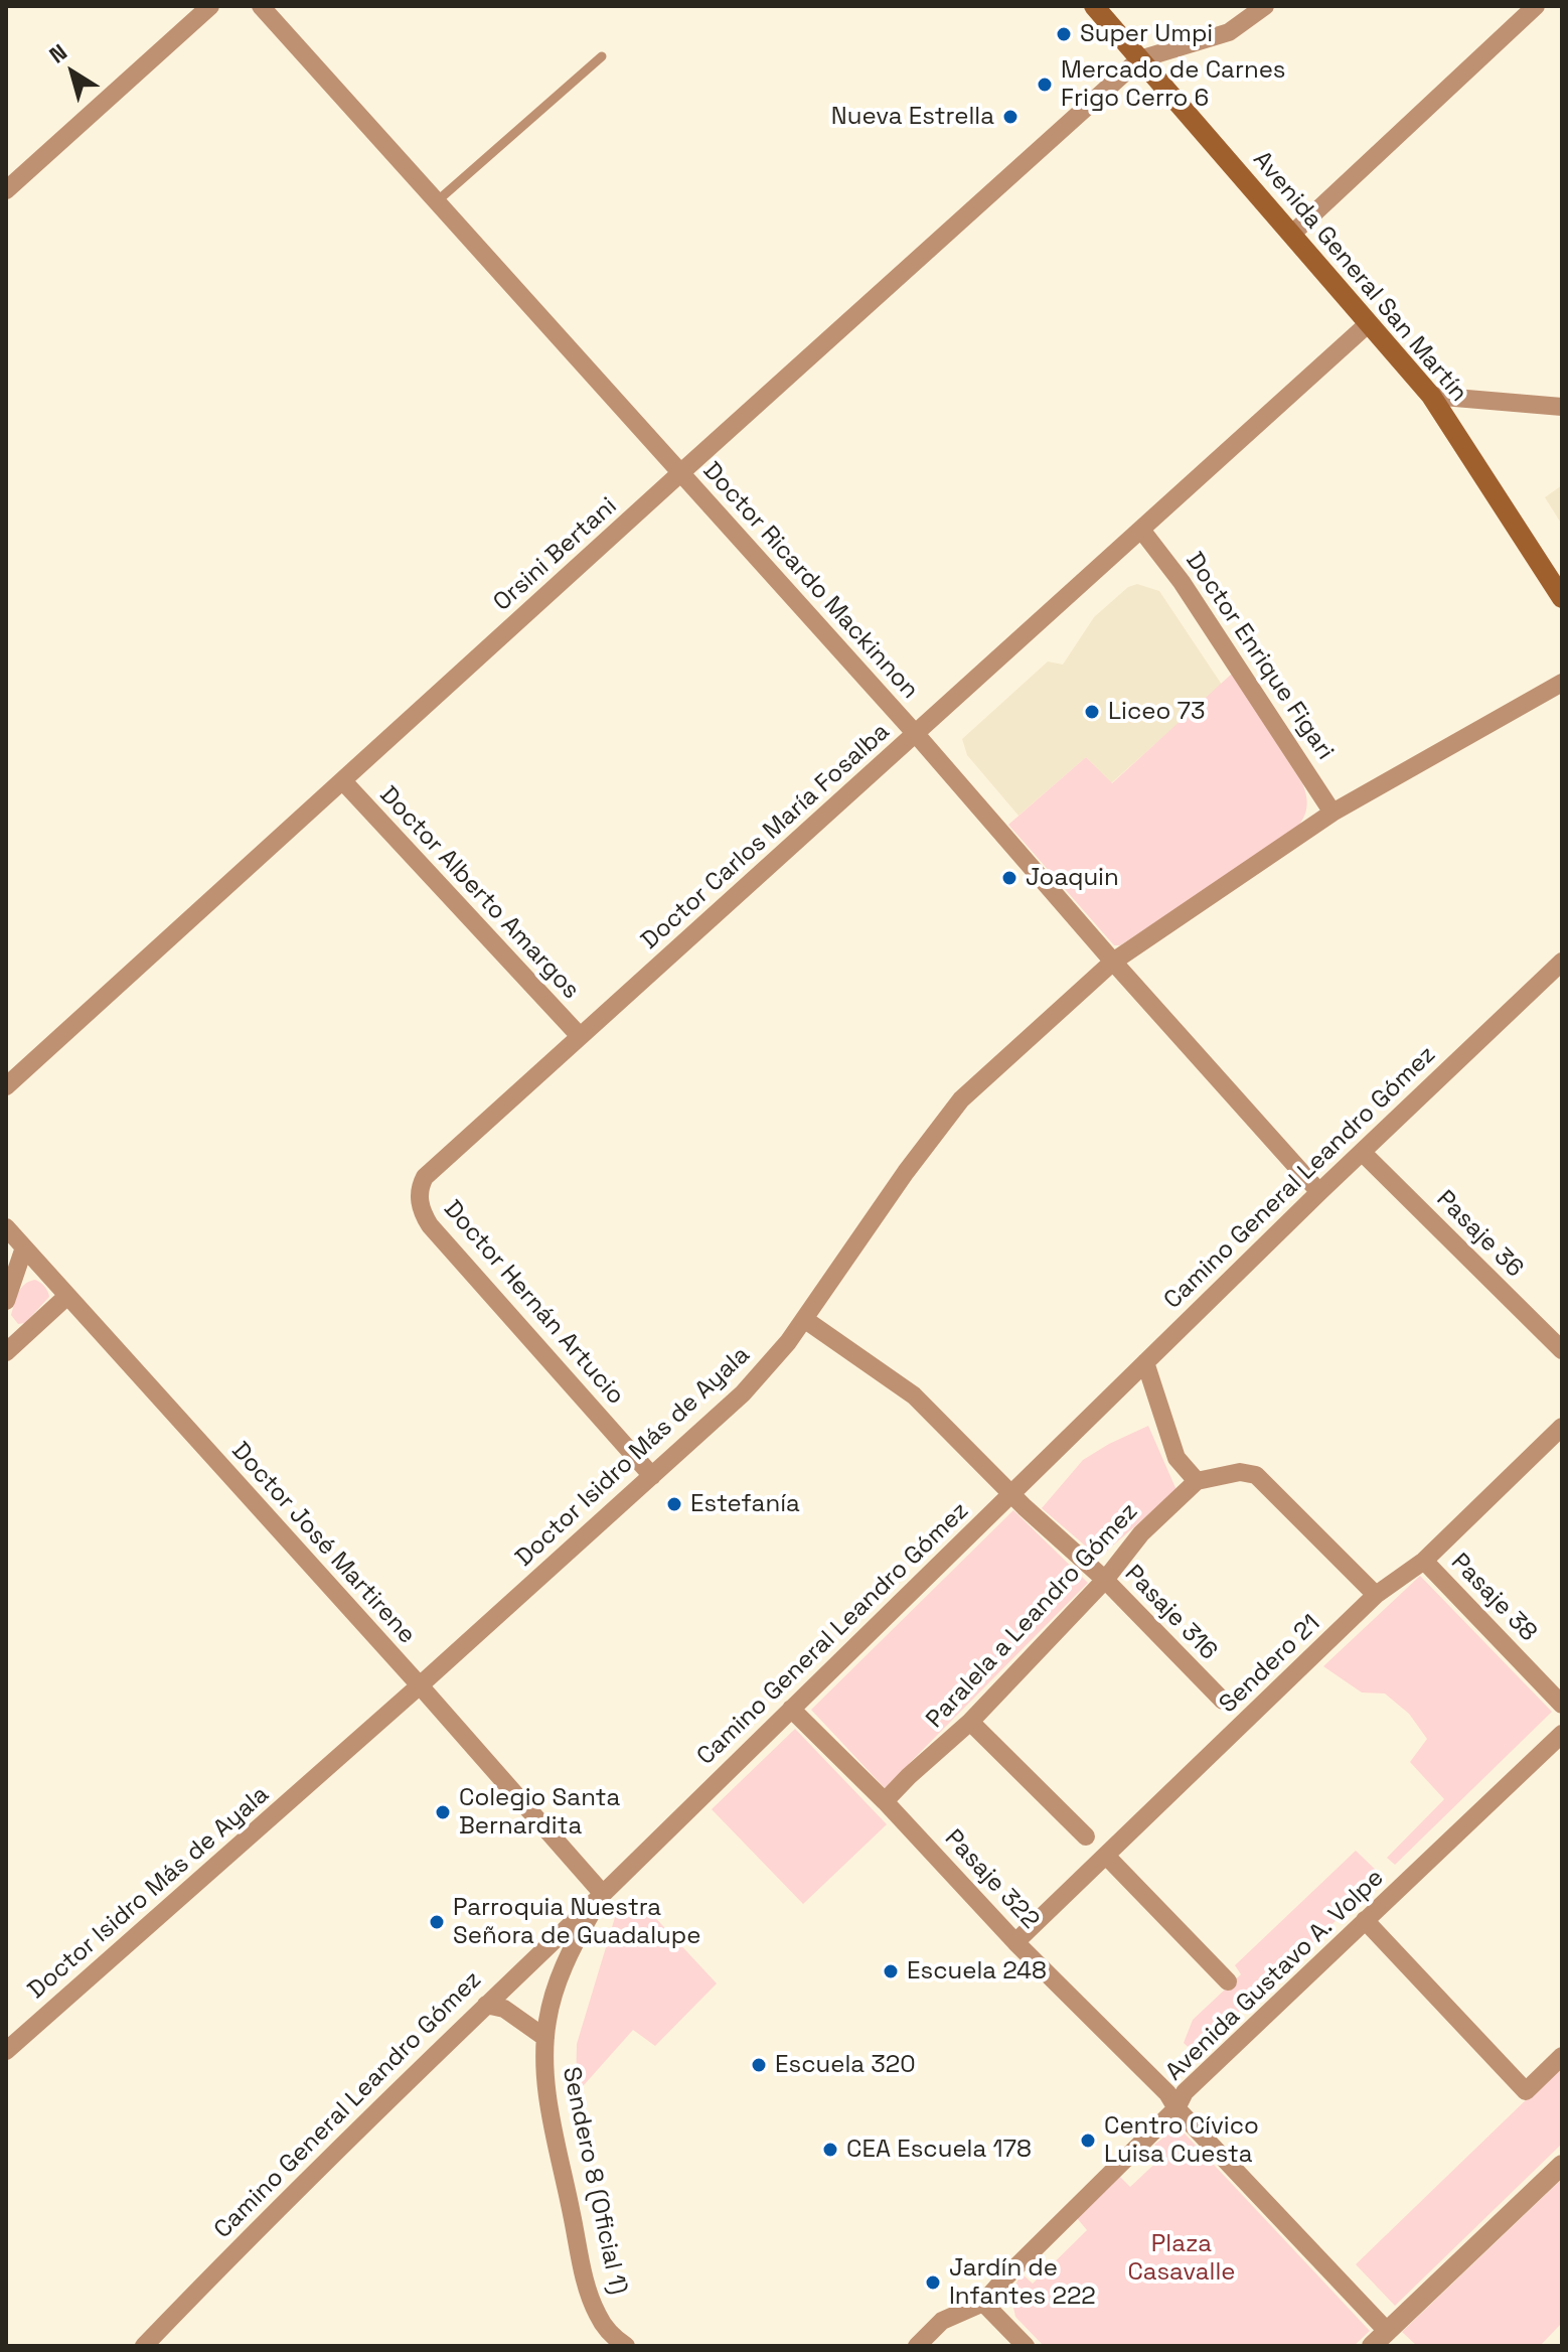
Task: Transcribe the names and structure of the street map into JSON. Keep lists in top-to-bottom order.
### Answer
{
  "streets": {
    "main road": ["Avenida General San Martín"],
    "street": [
      "Orsini Bertani",
      "Doctor Ricardo Mackinnon",
      "Doctor Enrique Figari",
      "Doctor Carlos María Fosalba",
      "Doctor Alberto Amargos",
      "Camino General Leandro Gómez",
      "Pasaje 36",
      "Doctor Hernán Artucio",
      "Doctor Isidro Más de Ayala",
      "Doctor José Martirene",
      "Pasaje 38",
      "Pasaje 316",
      "Paralela a Leandro Gómez",
      "Sendero 21",
      "Pasaje 322",
      "Avenida Gustavo A. Volpe",
      "Sendero 8 (Oficial 1)"
    ]
  },
  "crossings": [
    ["Avenida General San Martín", "Orsini Bertani"],
    ["Avenida General San Martín", "Doctor Carlos María Fosalba"],
    ["Orsini Bertani", "Doctor Ricardo Mackinnon"],
    ["Orsini Bertani", "Doctor Alberto Amargos"],
    ["Doctor Ricardo Mackinnon", "Doctor Carlos María Fosalba"],
    ["Doctor Ricardo Mackinnon", "Camino General Leandro Gómez"],
    ["Doctor Ricardo Mackinnon", "Doctor Isidro Más de Ayala"],
    ["Doctor Enrique Figari", "Doctor Carlos María Fosalba"],
    ["Doctor Enrique Figari", "Doctor Isidro Más de Ayala"],
    ["Doctor Carlos María Fosalba", "Doctor Alberto Amargos"],
    ["Doctor Carlos María Fosalba", "Doctor Hernán Artucio"],
    ["Camino General Leandro Gómez", "Pasaje 36"],
    ["Camino General Leandro Gómez", "Doctor José Martirene"],
    ["Camino General Leandro Gómez", "Pasaje 316"],
    ["Camino General Leandro Gómez", "Pasaje 322"],
    ["Camino General Leandro Gómez", "Sendero 8 (Oficial 1)"],
    ["Doctor Hernán Artucio", "Doctor Isidro Más de Ayala"],
    ["Doctor Isidro Más de Ayala", "Doctor José Martirene"],
    ["Doctor Isidro Más de Ayala", "Pasaje 316"],
    ["Doctor José Martirene", "Sendero 8 (Oficial 1)"],
    ["Pasaje 38", "Sendero 21"],
    ["Pasaje 316", "Paralela a Leandro Gómez"],
    ["Paralela a Leandro Gómez", "Sendero 21"],
    ["Paralela a Leandro Gómez", "Pasaje 322"],
    ["Sendero 21", "Pasaje 322"],
    ["Pasaje 322", "Avenida Gustavo A. Volpe"]
  ],
  "parks": ["Plaza Casavalle"],
  "places": [
    "Super Umpi",
    "Mercado de Carnes Frigo Cerro 6",
    "Nueva Estrella",
    "Liceo 73",
    "Joaquin",
    "Estefanía",
    "Colegio Santa Bernardita",
    "Parroquia Nuestra Señora de Guadalupe",
    "Escuela 248",
    "Escuela 320",
    "Centro Cívico Luisa Cuesta",
    "CEA Escuela 178",
    "Jardín de Infantes 222"
  ],
  "north": "top left"
}
